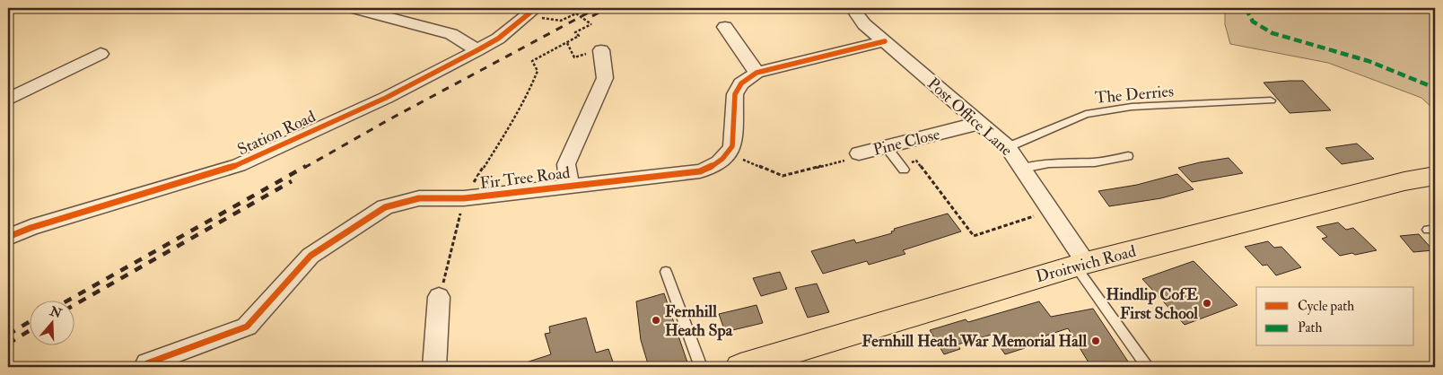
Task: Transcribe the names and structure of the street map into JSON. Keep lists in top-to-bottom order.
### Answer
{
  "streets": {
    "main road": ["Droitwich Road"],
    "street": [
      "Post Office Lane",
      "Station Road",
      "Pine Close",
      "Fir Tree Road"
    ],
    "lane": ["The Derries"]
  },
  "crossings": [
    ["The Derries", "Post Office Lane"],
    ["Post Office Lane", "Pine Close"],
    ["Post Office Lane", "Droitwich Road"]
  ],
  "places": ["Hindlip CofE First School", "Fernhill Heath Spa", "Fernhill Heath War Memorial Hall"],
  "legend": ["Cycle path", "Path"],
  "north": "top"
}
